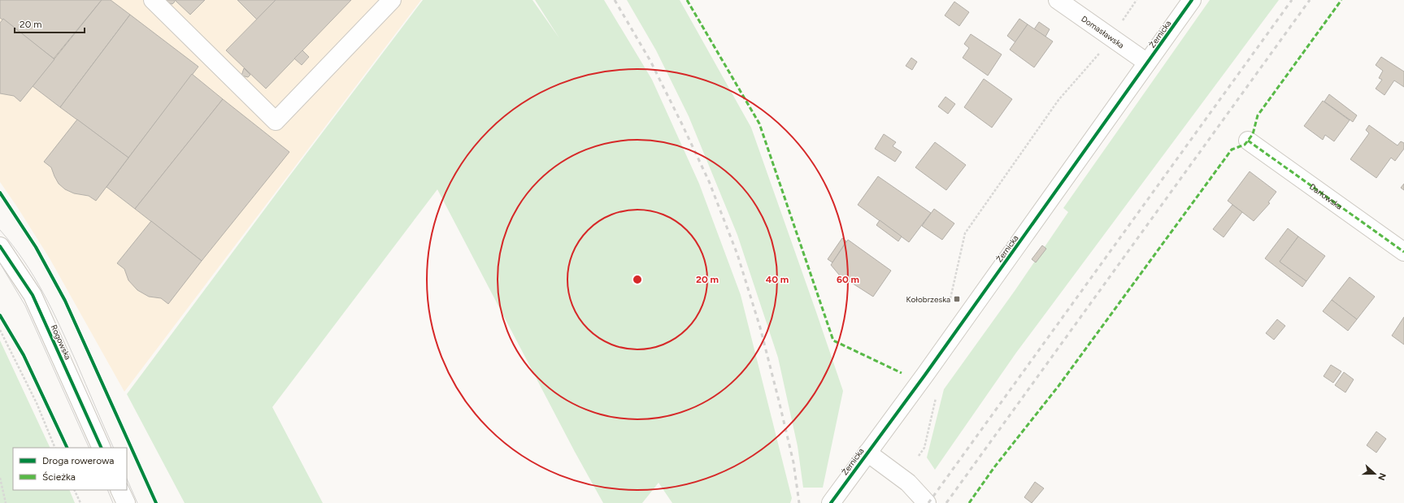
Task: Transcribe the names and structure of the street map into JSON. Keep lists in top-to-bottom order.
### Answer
{
  "streets": {
    "street": [
      "Domasławska",
      "Żernicka",
      "Darłowska",
      "Rogowska"
    ]
  },
  "crossings": [
    ["Domasławska", "Żernicka"]
  ],
  "places": {
    "transit": ["Kołobrzeska"]
  },
  "legend": ["Droga rowerowa", "Ścieżka"],
  "scale_bar": "20 m",
  "north": "right",
  "rings": ["20 m", "40 m", "60 m"]
}
